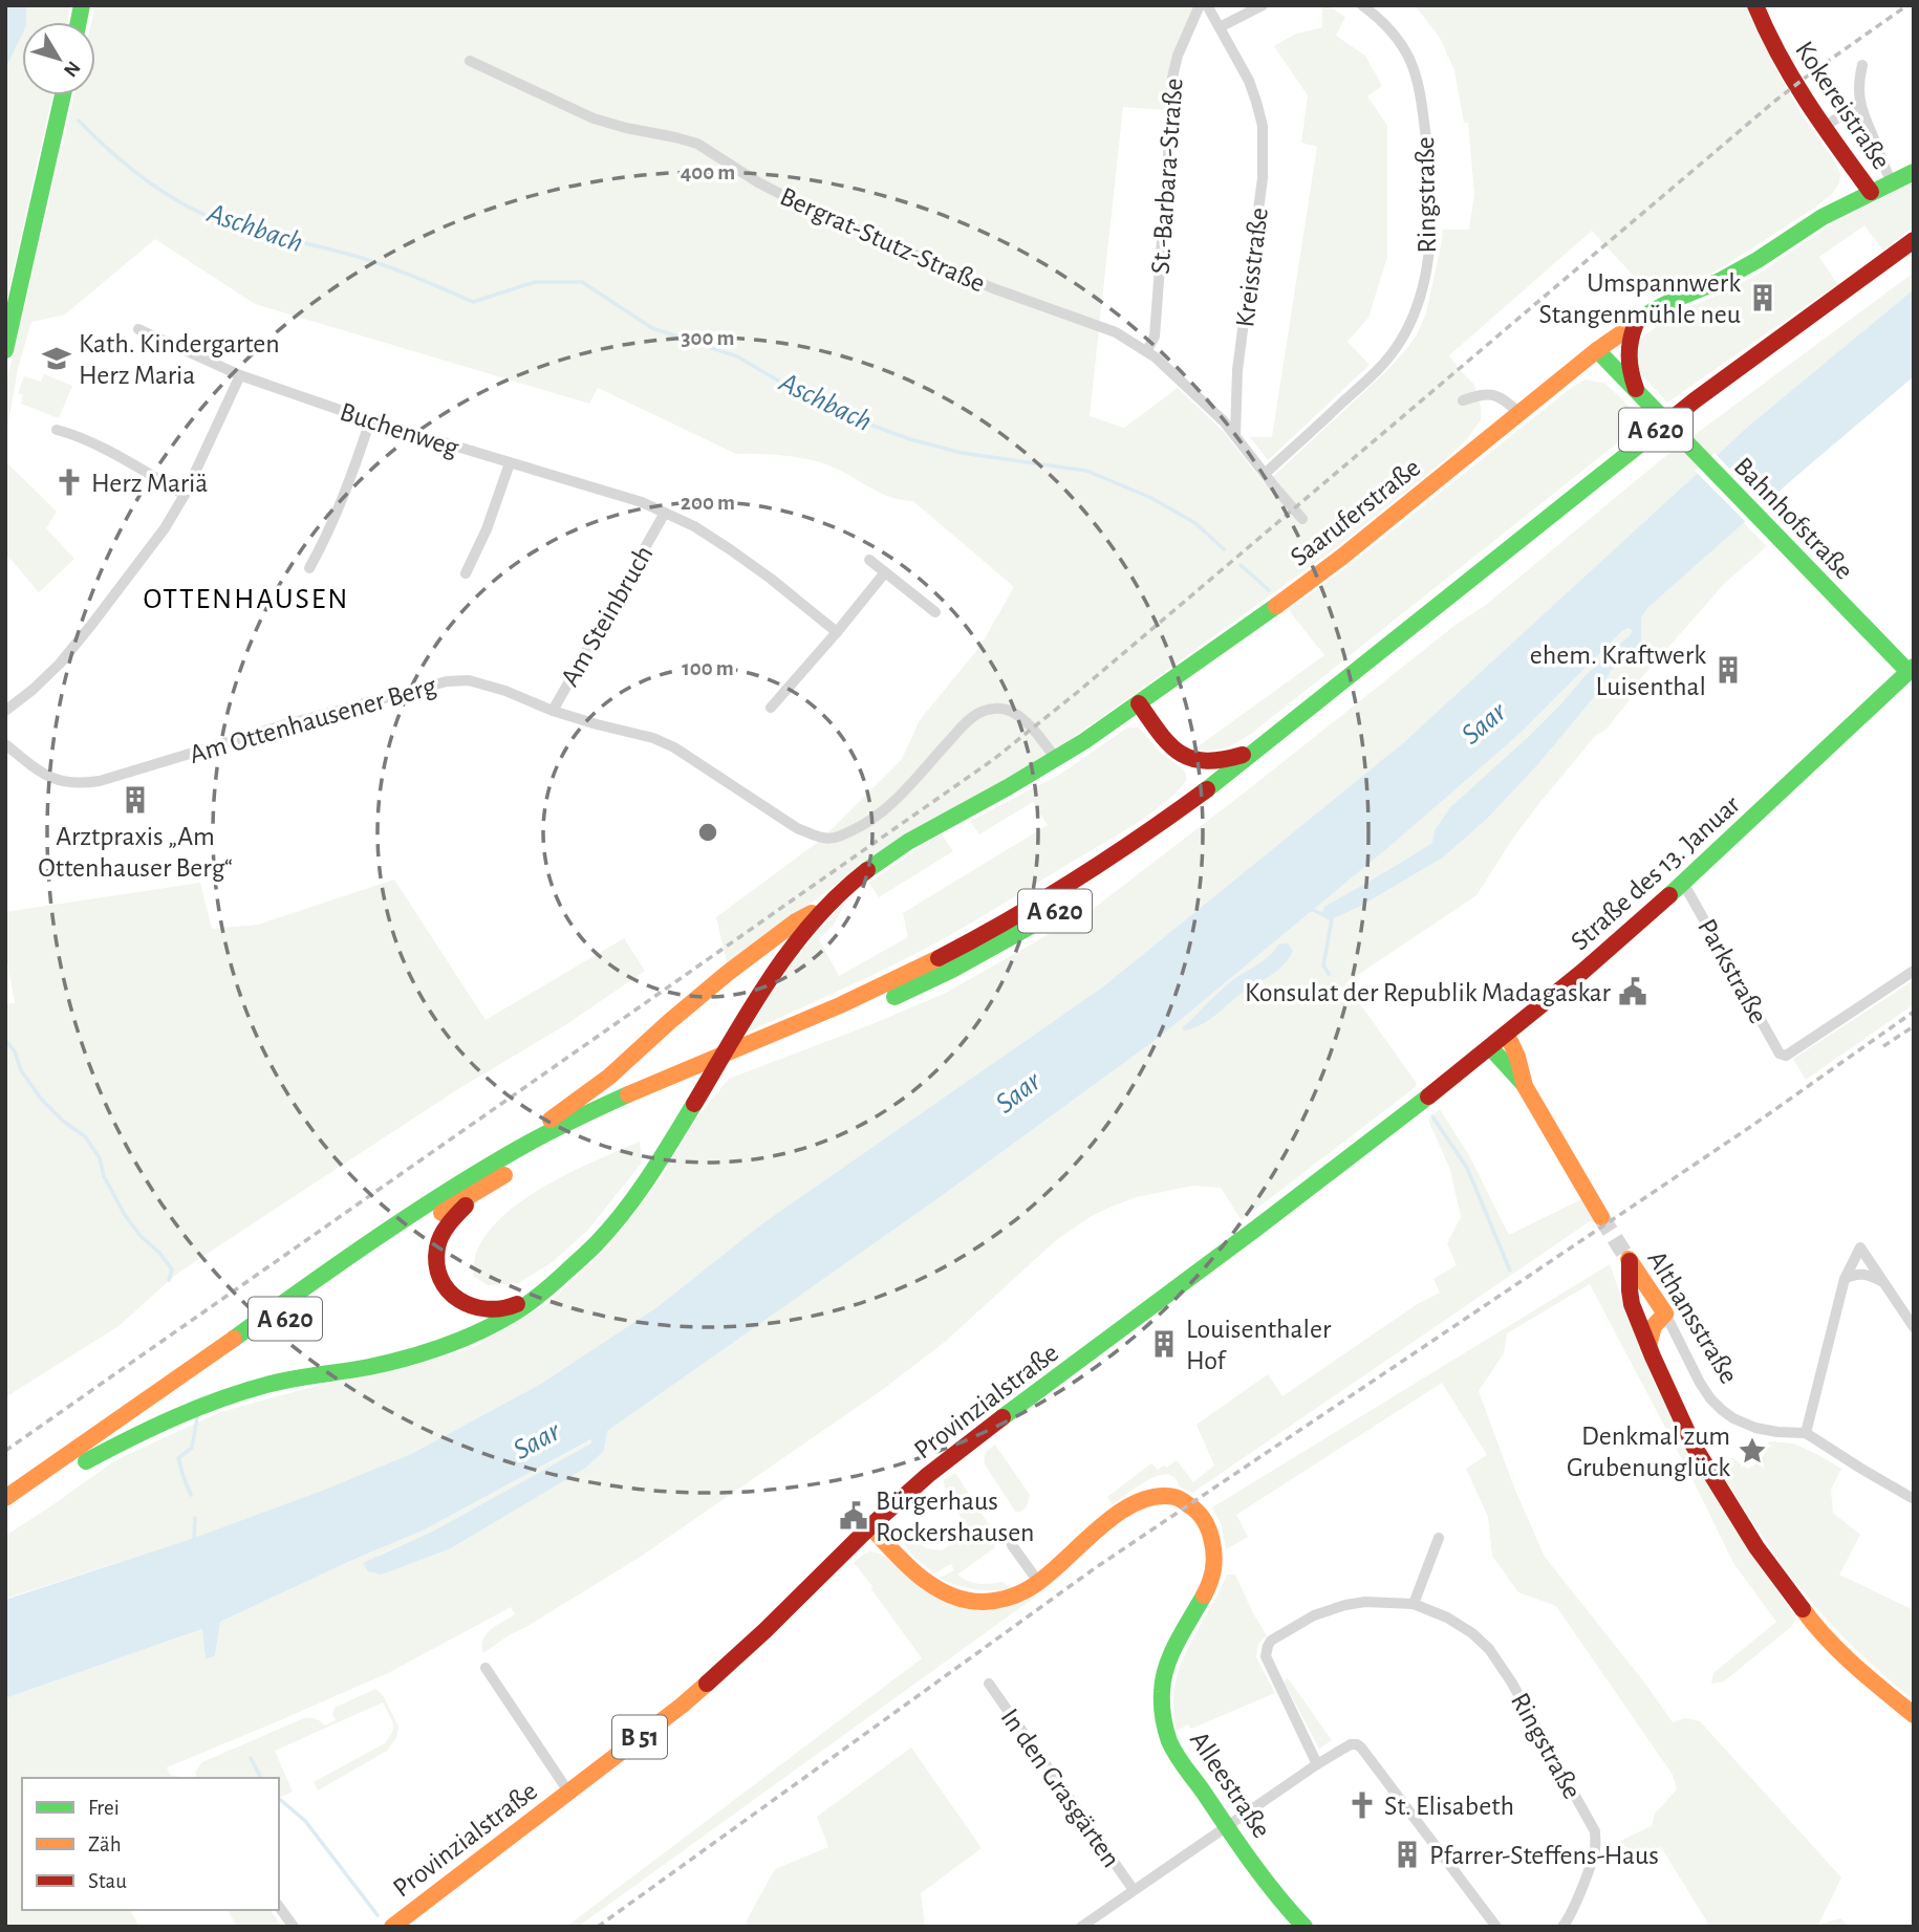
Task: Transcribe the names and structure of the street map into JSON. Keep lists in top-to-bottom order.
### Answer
{
  "streets": {
    "main road": [
      "Kokereistraße",
      "A 620",
      "Saaruferstraße",
      "Bahnhofstraße",
      "Straße des 13. Januar",
      "Althansstraße",
      "Provinzialstraße",
      "B 51",
      "Alleestraße"
    ],
    "street": [
      "St.-Barbara-Straße",
      "Ringstraße",
      "Bergrat-Stutz-Straße",
      "Kreisstraße",
      "Buchenweg",
      "Am Steinbruch",
      "Am Ottenhausener Berg",
      "Parkstraße",
      "In den Grasgärten"
    ]
  },
  "crossings": [
    ["Kokereistraße", "Saaruferstraße"],
    ["St.-Barbara-Straße", "Bergrat-Stutz-Straße"],
    ["Bergrat-Stutz-Straße", "Kreisstraße"],
    ["Buchenweg", "Am Steinbruch"],
    ["Saaruferstraße", "Bahnhofstraße"],
    ["Saaruferstraße", "Am Ottenhausener Berg"],
    ["Bahnhofstraße", "Straße des 13. Januar"],
    ["Am Steinbruch", "Am Ottenhausener Berg"],
    ["Straße des 13. Januar", "Parkstraße"],
    ["Straße des 13. Januar", "Provinzialstraße"],
    ["Provinzialstraße", "Alleestraße"]
  ],
  "districts": ["OTTENHAUSEN"],
  "water": ["Aschbach", "Saar"],
  "places": {
    "building": [
      "Umspannwerk Stangenmühle neu",
      "ehem. Kraftwerk Luisenthal",
      "Arztpraxis „Am Ottenhauser Berg“",
      "Louisenthaler Hof",
      "Pfarrer-Steffens-Haus"
    ],
    "school or university": ["Kath. Kindergarten Herz Maria"],
    "church": ["Herz Mariä", "St. Elisabeth"],
    "public building": ["Konsulat der Republik Madagaskar", "Bürgerhaus Rockershausen"],
    "place": ["Denkmal zum Grubenunglück"]
  },
  "legend": ["Frei", "Zäh", "Stau"],
  "north": "bottom right",
  "rings": [
    "400 m",
    "300 m",
    "200 m",
    "100 m"
  ]
}
